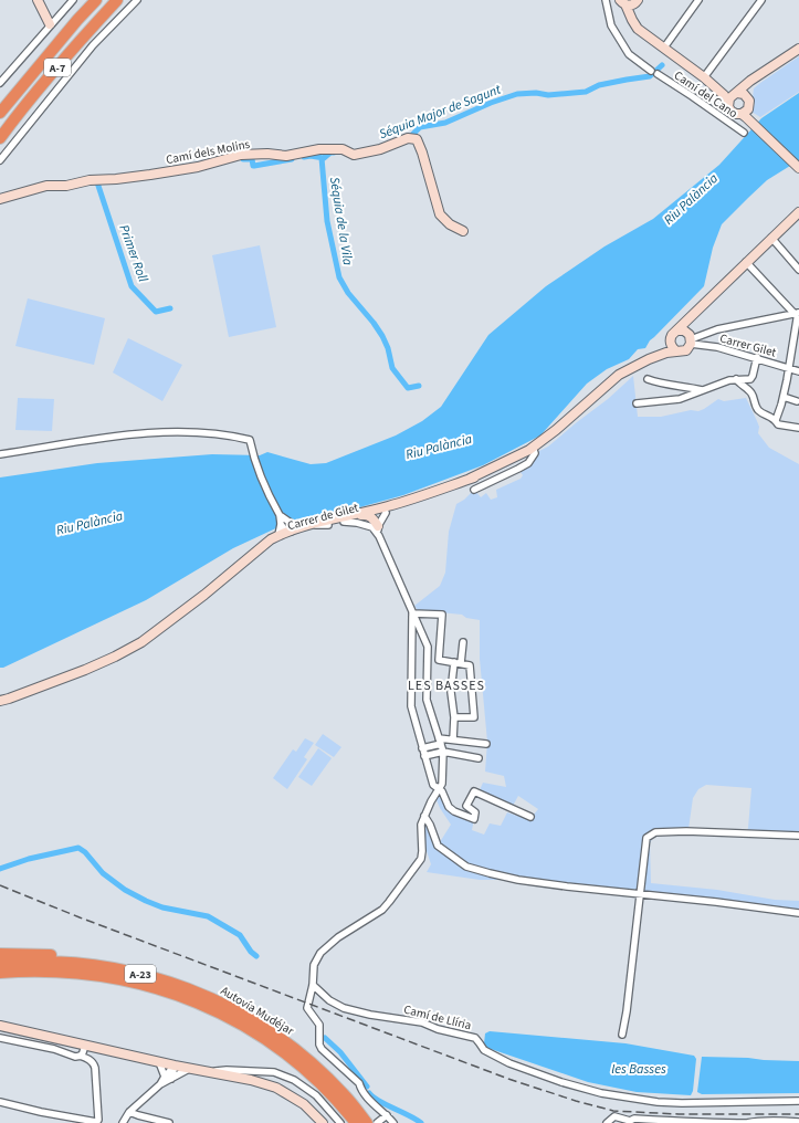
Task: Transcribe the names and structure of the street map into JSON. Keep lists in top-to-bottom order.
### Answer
{
  "streets": {
    "highway": ["A-7", "A-23", "Autovía Mudéjar"],
    "main road": ["Camí dels Molins", "Carrer de Gilet"],
    "street": ["Camí del Cano", "Carrer Gilet", "Camí de Llíria"]
  },
  "crossings": [
    ["Carrer Gilet", "Carrer de Gilet"]
  ],
  "districts": ["LES BASSES"],
  "water": [
    "Séquia Major de Sagunt",
    "Riu Palància",
    "Séquia de la Vila",
    "Primer Roll",
    "les Basses"
  ]
}
